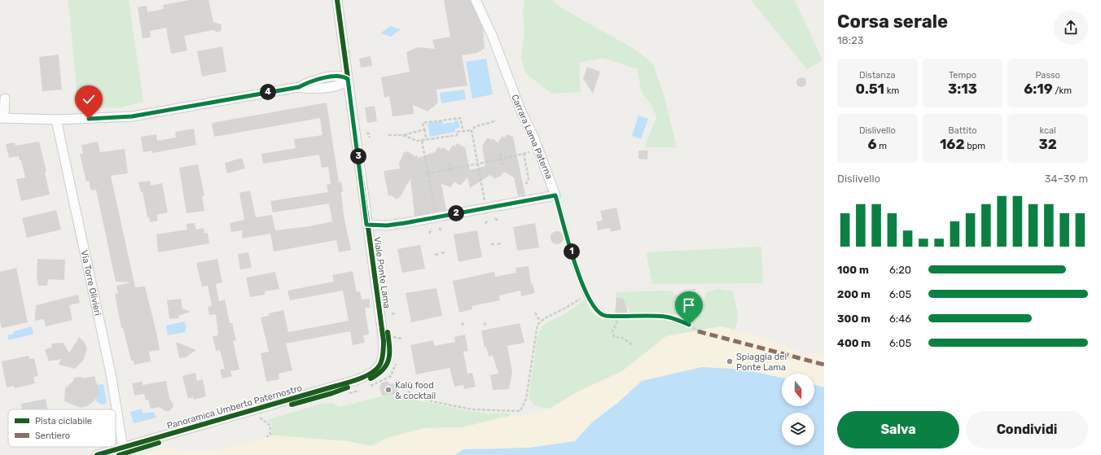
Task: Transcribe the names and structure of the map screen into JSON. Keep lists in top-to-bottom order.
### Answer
{
  "streets": {
    "street": [
      "Carrara Lama Paterna",
      "Viale Ponte Lama",
      "Via Torre Olivieri",
      "Panoramica Umberto Paternostro"
    ]
  },
  "crossings": [
    ["Viale Ponte Lama", "Panoramica Umberto Paternostro"],
    ["Via Torre Olivieri", "Panoramica Umberto Paternostro"]
  ],
  "places": ["Spiaggia del Ponte Lama", "Kalù food & cocktail"],
  "legend": ["Pista ciclabile", "Sentiero"],
  "north": "bottom",
  "page": {
    "heading": ["Corsa serale", "18:23"],
    "stats": [
      ["Distanza", "0.51 km"],
      ["Tempo", "3:13"],
      ["Passo", "6:19 /km"],
      ["Dislivello", "6 m"],
      ["Battito", "162 bpm"],
      ["kcal", "32"]
    ],
    "pins": [
      "4",
      "3",
      "2",
      "1"
    ],
    "chart": ["Dislivello", "34–39 m"],
    "list": [
      {
        "name": "100 m",
        "note": "6:20"
      },
      {
        "name": "200 m",
        "note": "6:05"
      },
      {
        "name": "300 m",
        "note": "6:46"
      },
      {
        "name": "400 m",
        "note": "6:05"
      }
    ],
    "buttons": ["Salva", "Condividi"]
  }
}
